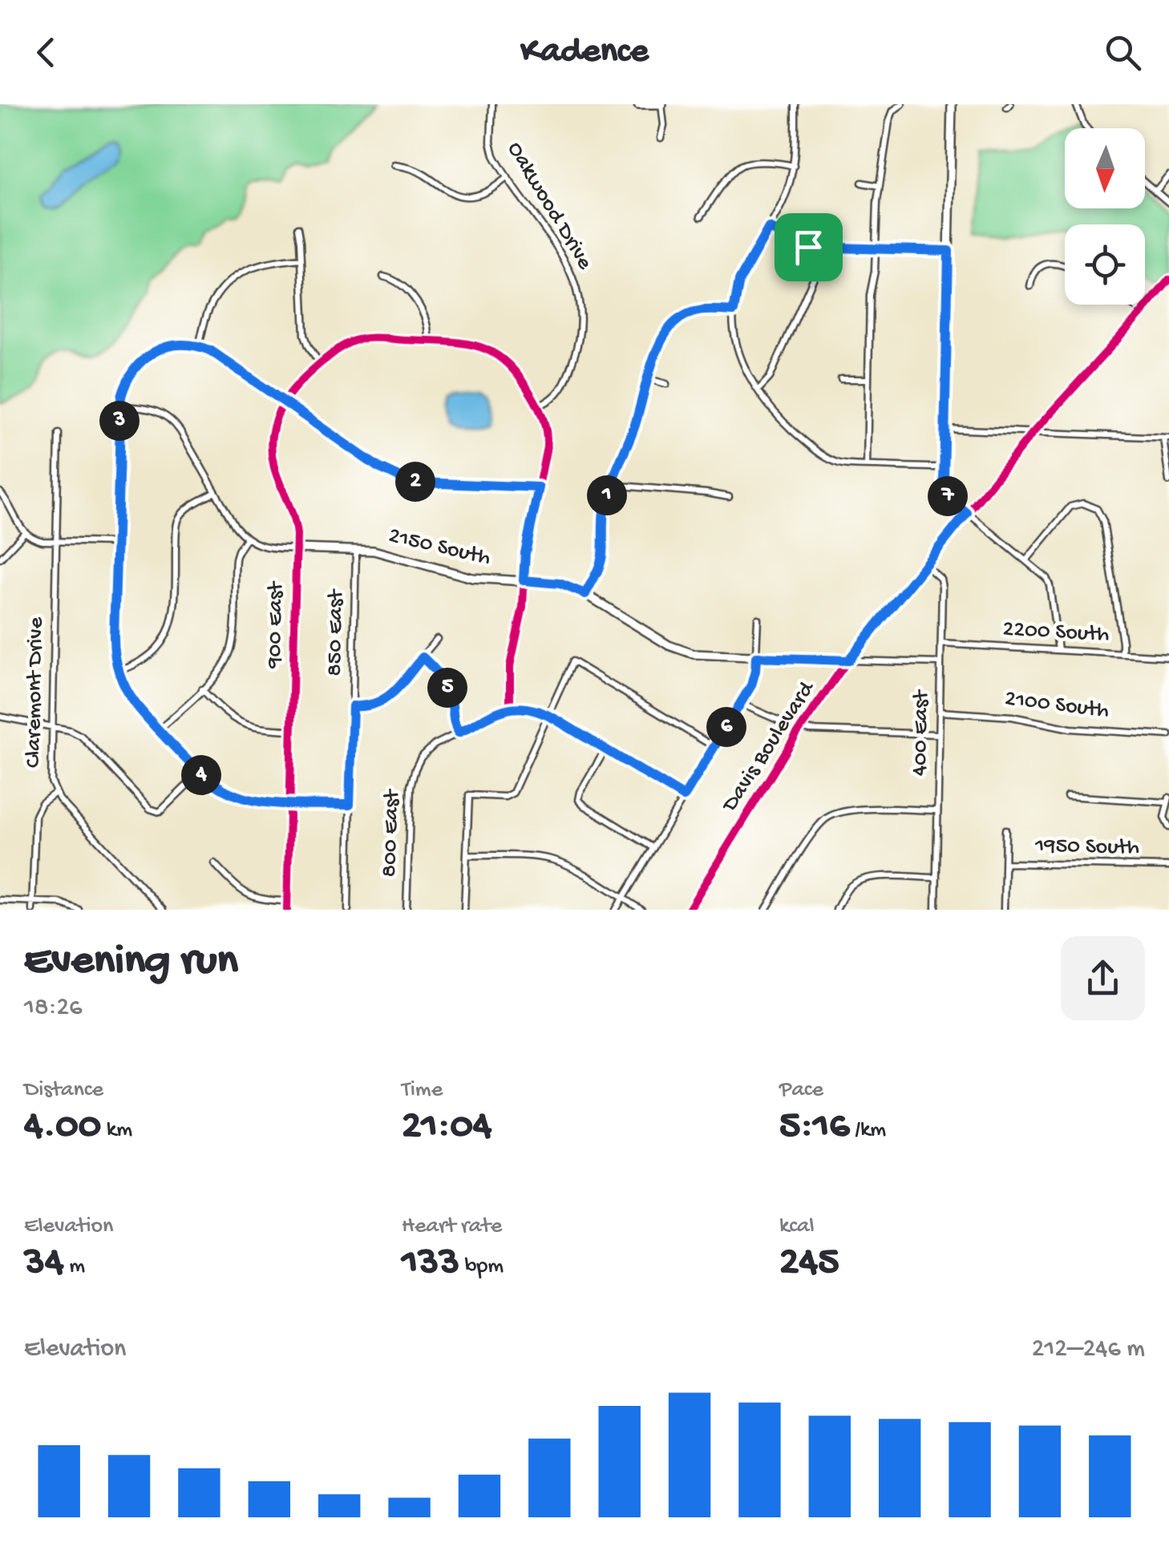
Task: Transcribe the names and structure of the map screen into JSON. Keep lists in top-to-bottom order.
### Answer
{
  "streets": {
    "street": [
      "Oakwood Drive",
      "2150 South",
      "900 East",
      "2200 South",
      "850 East",
      "Claremont Drive",
      "2100 South",
      "400 East",
      "Davis Boulevard",
      "800 East",
      "1950 South"
    ]
  },
  "crossings": [
    ["Oakwood Drive", "900 East"],
    ["2150 South", "900 East"],
    ["2150 South", "850 East"],
    ["2150 South", "400 East"],
    ["2150 South", "Davis Boulevard"],
    ["2200 South", "400 East"],
    ["2100 South", "400 East"],
    ["400 East", "Davis Boulevard"]
  ],
  "north": "bottom",
  "page": {
    "header": "Kadence",
    "pins": [
      "3",
      "2",
      "1",
      "7",
      "5",
      "6",
      "4"
    ],
    "heading": ["Evening run", "18:26"],
    "stats": [
      ["Distance", "4.00 km"],
      ["Time", "21:04"],
      ["Pace", "5:16 /km"],
      ["Elevation", "34 m"],
      ["Heart rate", "133 bpm"],
      ["kcal", "245"]
    ],
    "chart": ["Elevation", "212–246 m"]
  }
}
